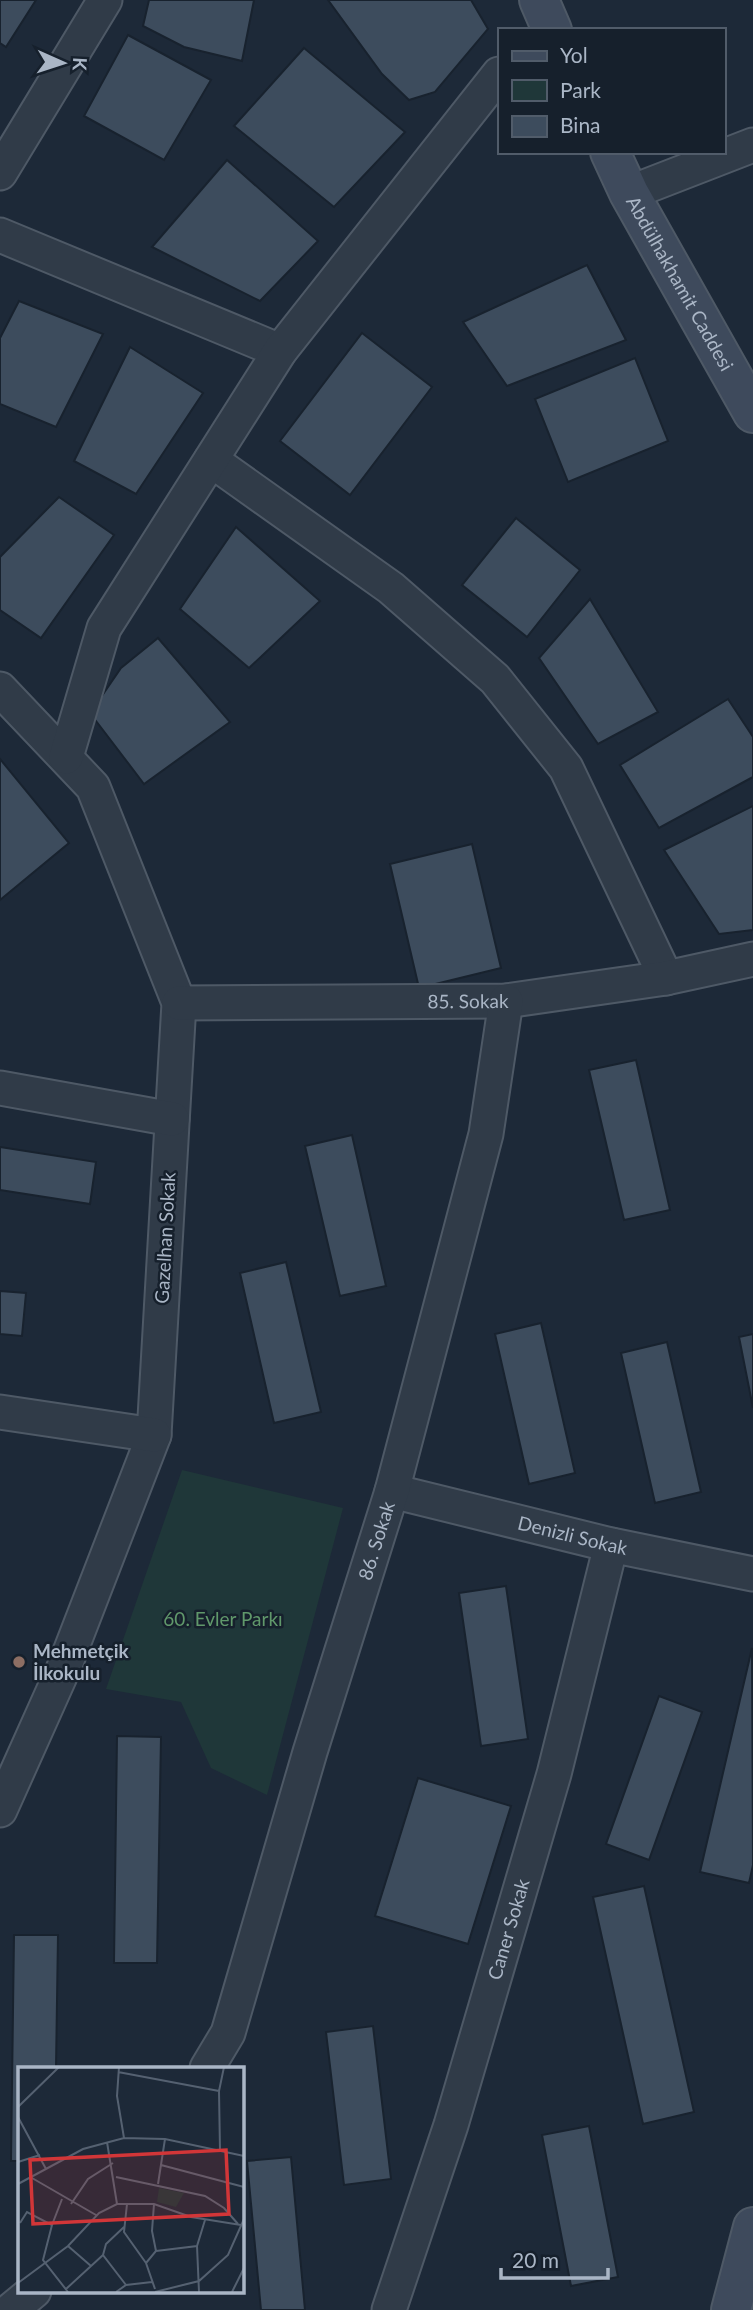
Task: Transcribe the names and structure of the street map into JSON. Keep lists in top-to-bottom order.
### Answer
{
  "streets": {
    "main road": ["Abdülhakhamit Caddesi"],
    "street": [
      "85. Sokak",
      "Gazelhan Sokak",
      "Denizli Sokak",
      "86. Sokak",
      "Caner Sokak"
    ]
  },
  "crossings": [
    ["85. Sokak", "Gazelhan Sokak"],
    ["85. Sokak", "86. Sokak"],
    ["Denizli Sokak", "86. Sokak"],
    ["Denizli Sokak", "Caner Sokak"]
  ],
  "parks": ["60. Evler Parkı"],
  "places": ["Mehmetçik İlkokulu"],
  "legend": ["Yol", "Park", "Bina"],
  "scale_bar": "20 m",
  "north": "right"
}
